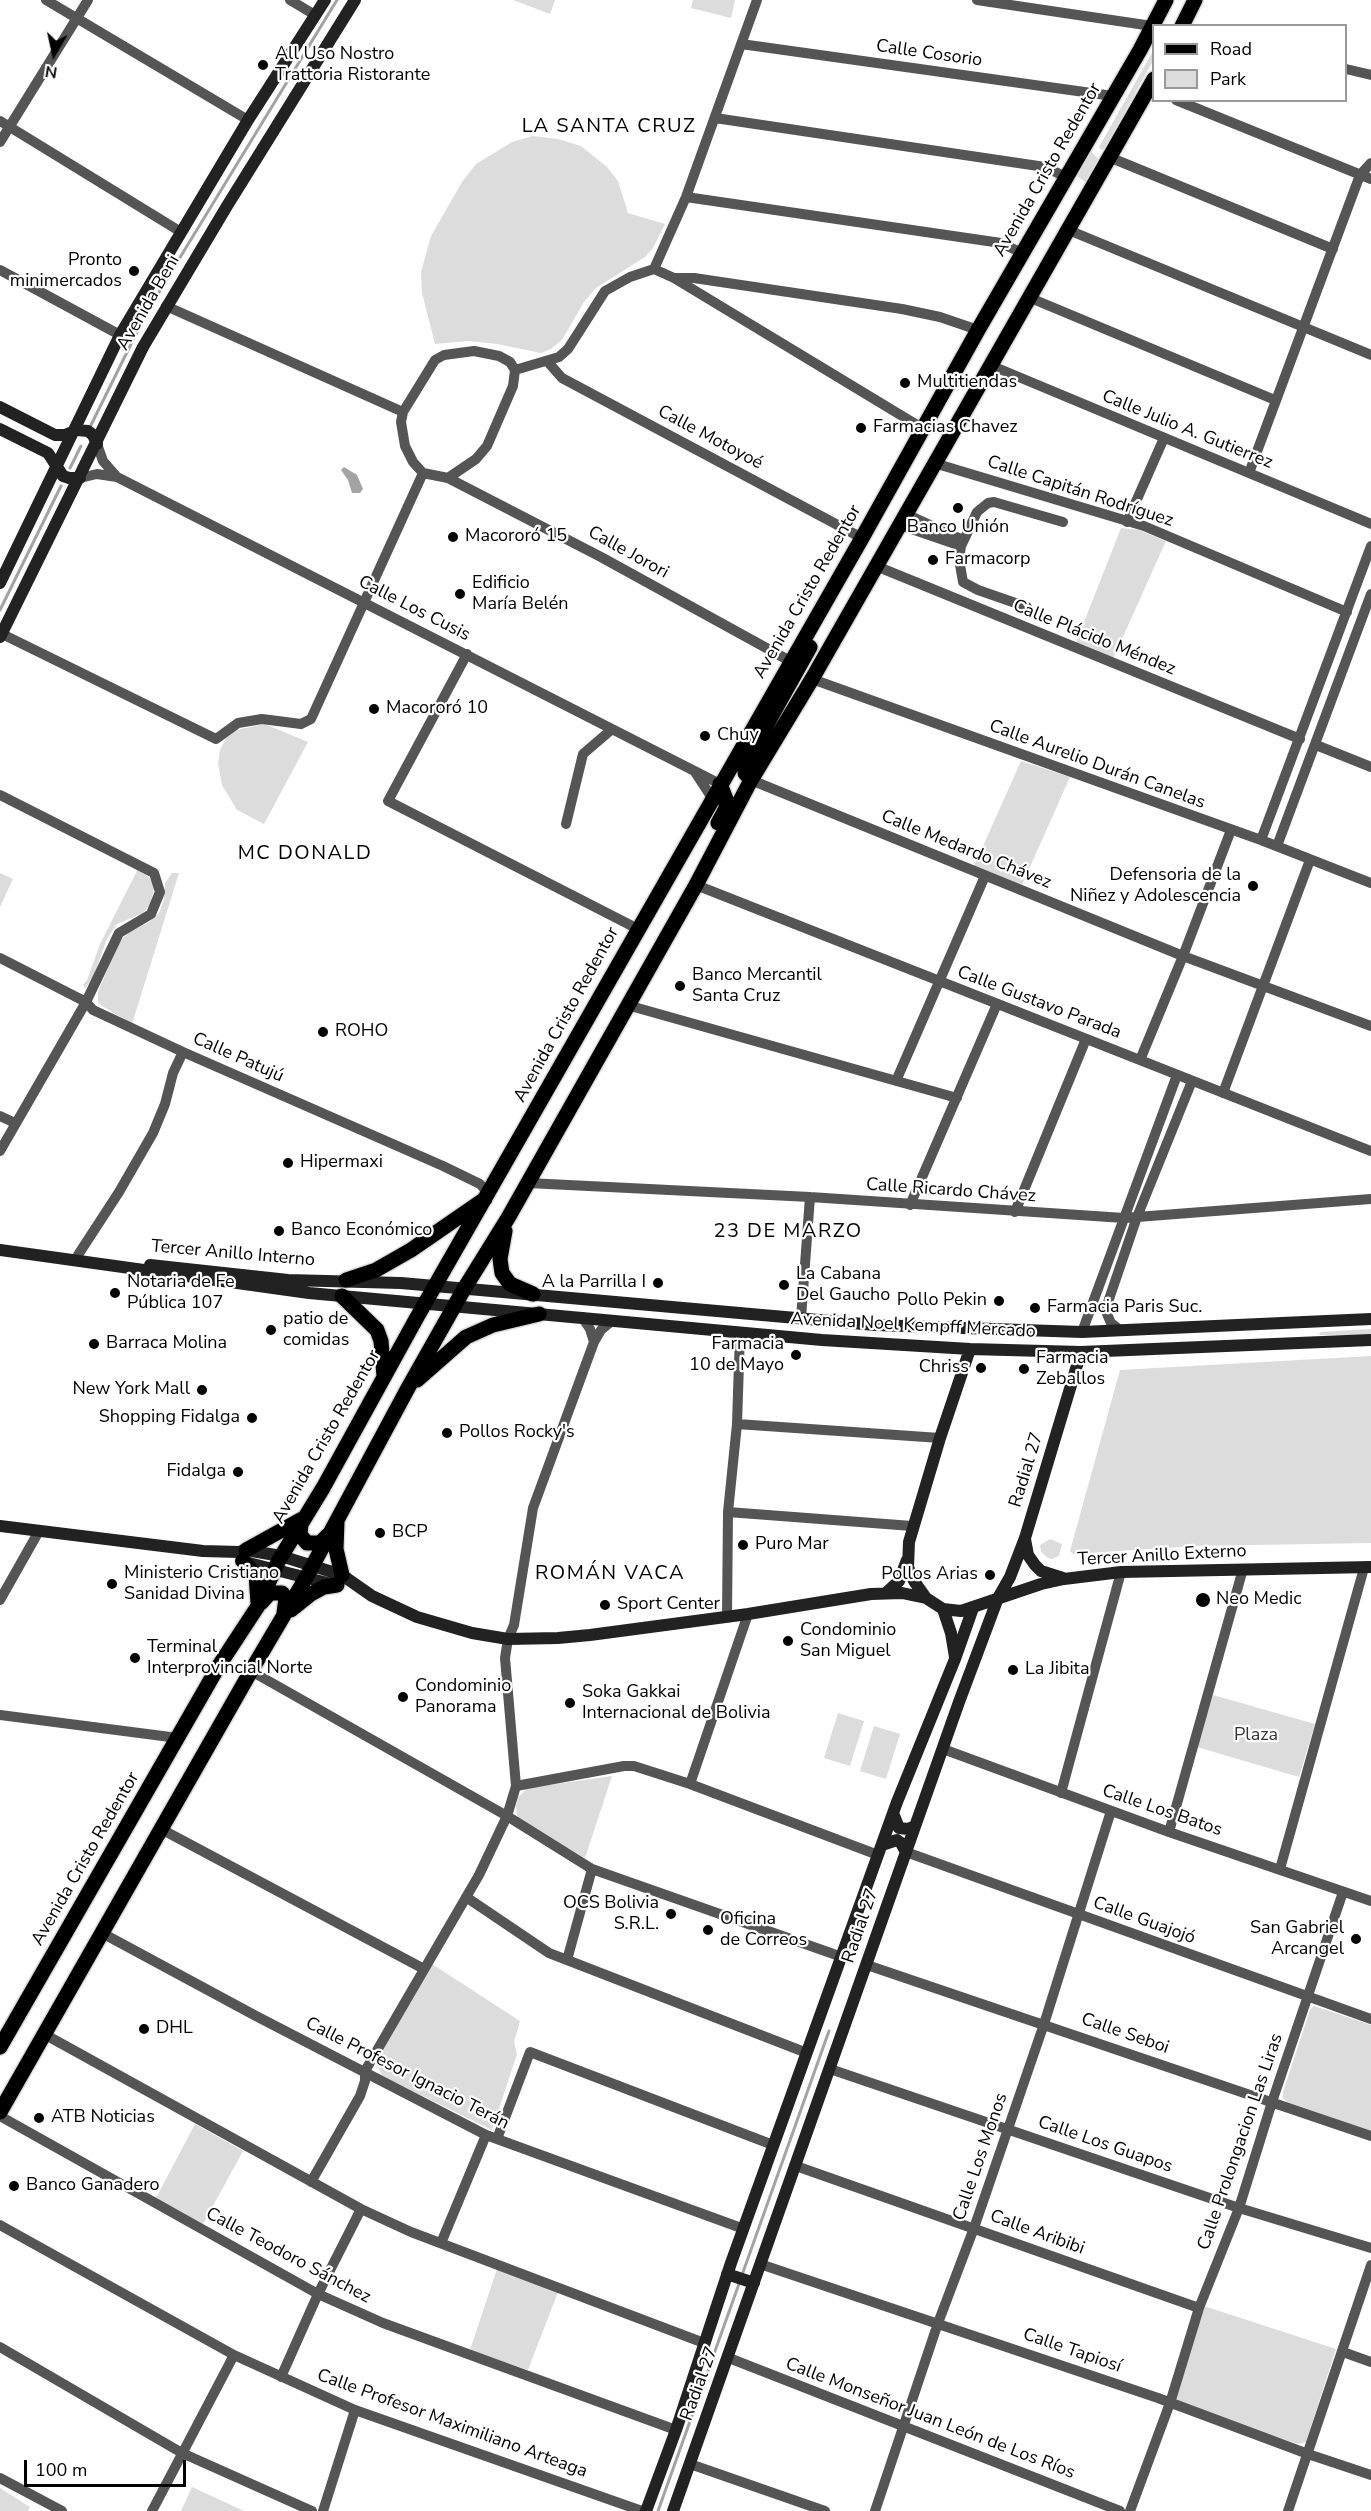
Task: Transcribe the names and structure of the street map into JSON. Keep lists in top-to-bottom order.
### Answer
{
  "streets": {
    "main road": ["Avenida Cristo Redentor"],
    "street": [
      "Calle Cosorio",
      "Avenida Beni",
      "Calle Julio A. Gutierrez",
      "Calle Motoyoé",
      "Calle Capitán Rodríguez",
      "Calle Jorori",
      "Calle Los Cusis",
      "Calle Plácido Méndez",
      "Calle Aurelio Durán Canelas",
      "Calle Medardo Chávez",
      "Calle Gustavo Parada",
      "Calle Patujú",
      "Calle Ricardo Chávez",
      "Tercer Anillo Interno",
      "Avenida Noel Kempff Mercado",
      "Radial 27",
      "Tercer Anillo Externo",
      "Calle Los Batos",
      "Calle Guajojó",
      "Calle Seboi",
      "Calle Profesor Ignacio Terán",
      "Calle Prolongacion Las Liras",
      "Calle Los Guapos",
      "Calle Los Monos",
      "Calle Aribibi",
      "Calle Teodoro Sánchez",
      "Calle Tapiosí",
      "Calle Monseñor Juan León de Los Ríos",
      "Calle Profesor Maximiliano Arteaga"
    ]
  },
  "crossings": [
    ["Calle Cosorio", "Avenida Cristo Redentor"],
    ["Avenida Cristo Redentor", "Calle Motoyoé"],
    ["Avenida Cristo Redentor", "Calle Jorori"],
    ["Avenida Cristo Redentor", "Calle Los Cusis"],
    ["Avenida Cristo Redentor", "Calle Patujú"],
    ["Avenida Cristo Redentor", "Tercer Anillo Interno"],
    ["Avenida Beni", "Calle Los Cusis"],
    ["Tercer Anillo Interno", "Avenida Noel Kempff Mercado"],
    ["Avenida Noel Kempff Mercado", "Radial 27"],
    ["Radial 27", "Tercer Anillo Externo"],
    ["Radial 27", "Calle Los Batos"],
    ["Radial 27", "Calle Guajojó"],
    ["Radial 27", "Calle Seboi"],
    ["Radial 27", "Calle Profesor Ignacio Terán"],
    ["Radial 27", "Calle Los Guapos"],
    ["Radial 27", "Calle Aribibi"],
    ["Radial 27", "Calle Teodoro Sánchez"],
    ["Radial 27", "Calle Tapiosí"],
    ["Radial 27", "Calle Monseñor Juan León de Los Ríos"],
    ["Radial 27", "Calle Profesor Maximiliano Arteaga"],
    ["Calle Los Batos", "Calle Prolongacion Las Liras"],
    ["Calle Los Batos", "Calle Los Monos"],
    ["Calle Guajojó", "Calle Prolongacion Las Liras"],
    ["Calle Guajojó", "Calle Los Monos"],
    ["Calle Seboi", "Calle Prolongacion Las Liras"],
    ["Calle Seboi", "Calle Los Monos"],
    ["Calle Prolongacion Las Liras", "Calle Los Guapos"],
    ["Calle Prolongacion Las Liras", "Calle Aribibi"],
    ["Calle Prolongacion Las Liras", "Calle Tapiosí"],
    ["Calle Los Guapos", "Calle Los Monos"],
    ["Calle Los Monos", "Calle Aribibi"],
    ["Calle Los Monos", "Calle Tapiosí"],
    ["Calle Los Monos", "Calle Monseñor Juan León de Los Ríos"]
  ],
  "districts": [
    "LA SANTA CRUZ",
    "MC DONALD",
    "23 DE MARZO",
    "ROMÁN VACA"
  ],
  "parks": ["Plaza"],
  "places": [
    "All Uso Nostro Trattoria Ristorante",
    "Pronto minimercados",
    "Multitiendas",
    "Farmacias Chavez",
    "Banco Unión",
    "Macororó 15",
    "Farmacorp",
    "Edificio María Belén",
    "Macororó 10",
    "Chuy",
    "Defensoria de la Niñez y Adolescencia",
    "Banco Mercantil Santa Cruz",
    "ROHO",
    "Hipermaxi",
    "Banco Económico",
    "A la Parrilla I",
    "La Cabana Del Gaucho",
    "Notaria de Fe Pública 107",
    "Pollo Pekin",
    "Farmacia Paris Suc.",
    "patio de comidas",
    "Barraca Molina",
    "Farmacia 10 de Mayo",
    "Chriss",
    "Farmacia Zeballos",
    "New York Mall",
    "Shopping Fidalga",
    "Pollos Rocky's",
    "Fidalga",
    "BCP",
    "Puro Mar",
    "Pollos Arias",
    "Ministerio Cristiano Sanidad Divina",
    "Neo Medic",
    "Sport Center",
    "Condominio San Miguel",
    "Terminal Interprovincial Norte",
    "La Jibita",
    "Condominio Panorama",
    "Soka Gakkai Internacional de Bolivia",
    "OCS Bolivia S.R.L.",
    "Oficina de Correos",
    "San Gabriel Arcangel",
    "DHL",
    "ATB Noticias",
    "Banco Ganadero"
  ],
  "legend": ["Road", "Park"],
  "scale_bar": "100 m",
  "north": "bottom"
}
